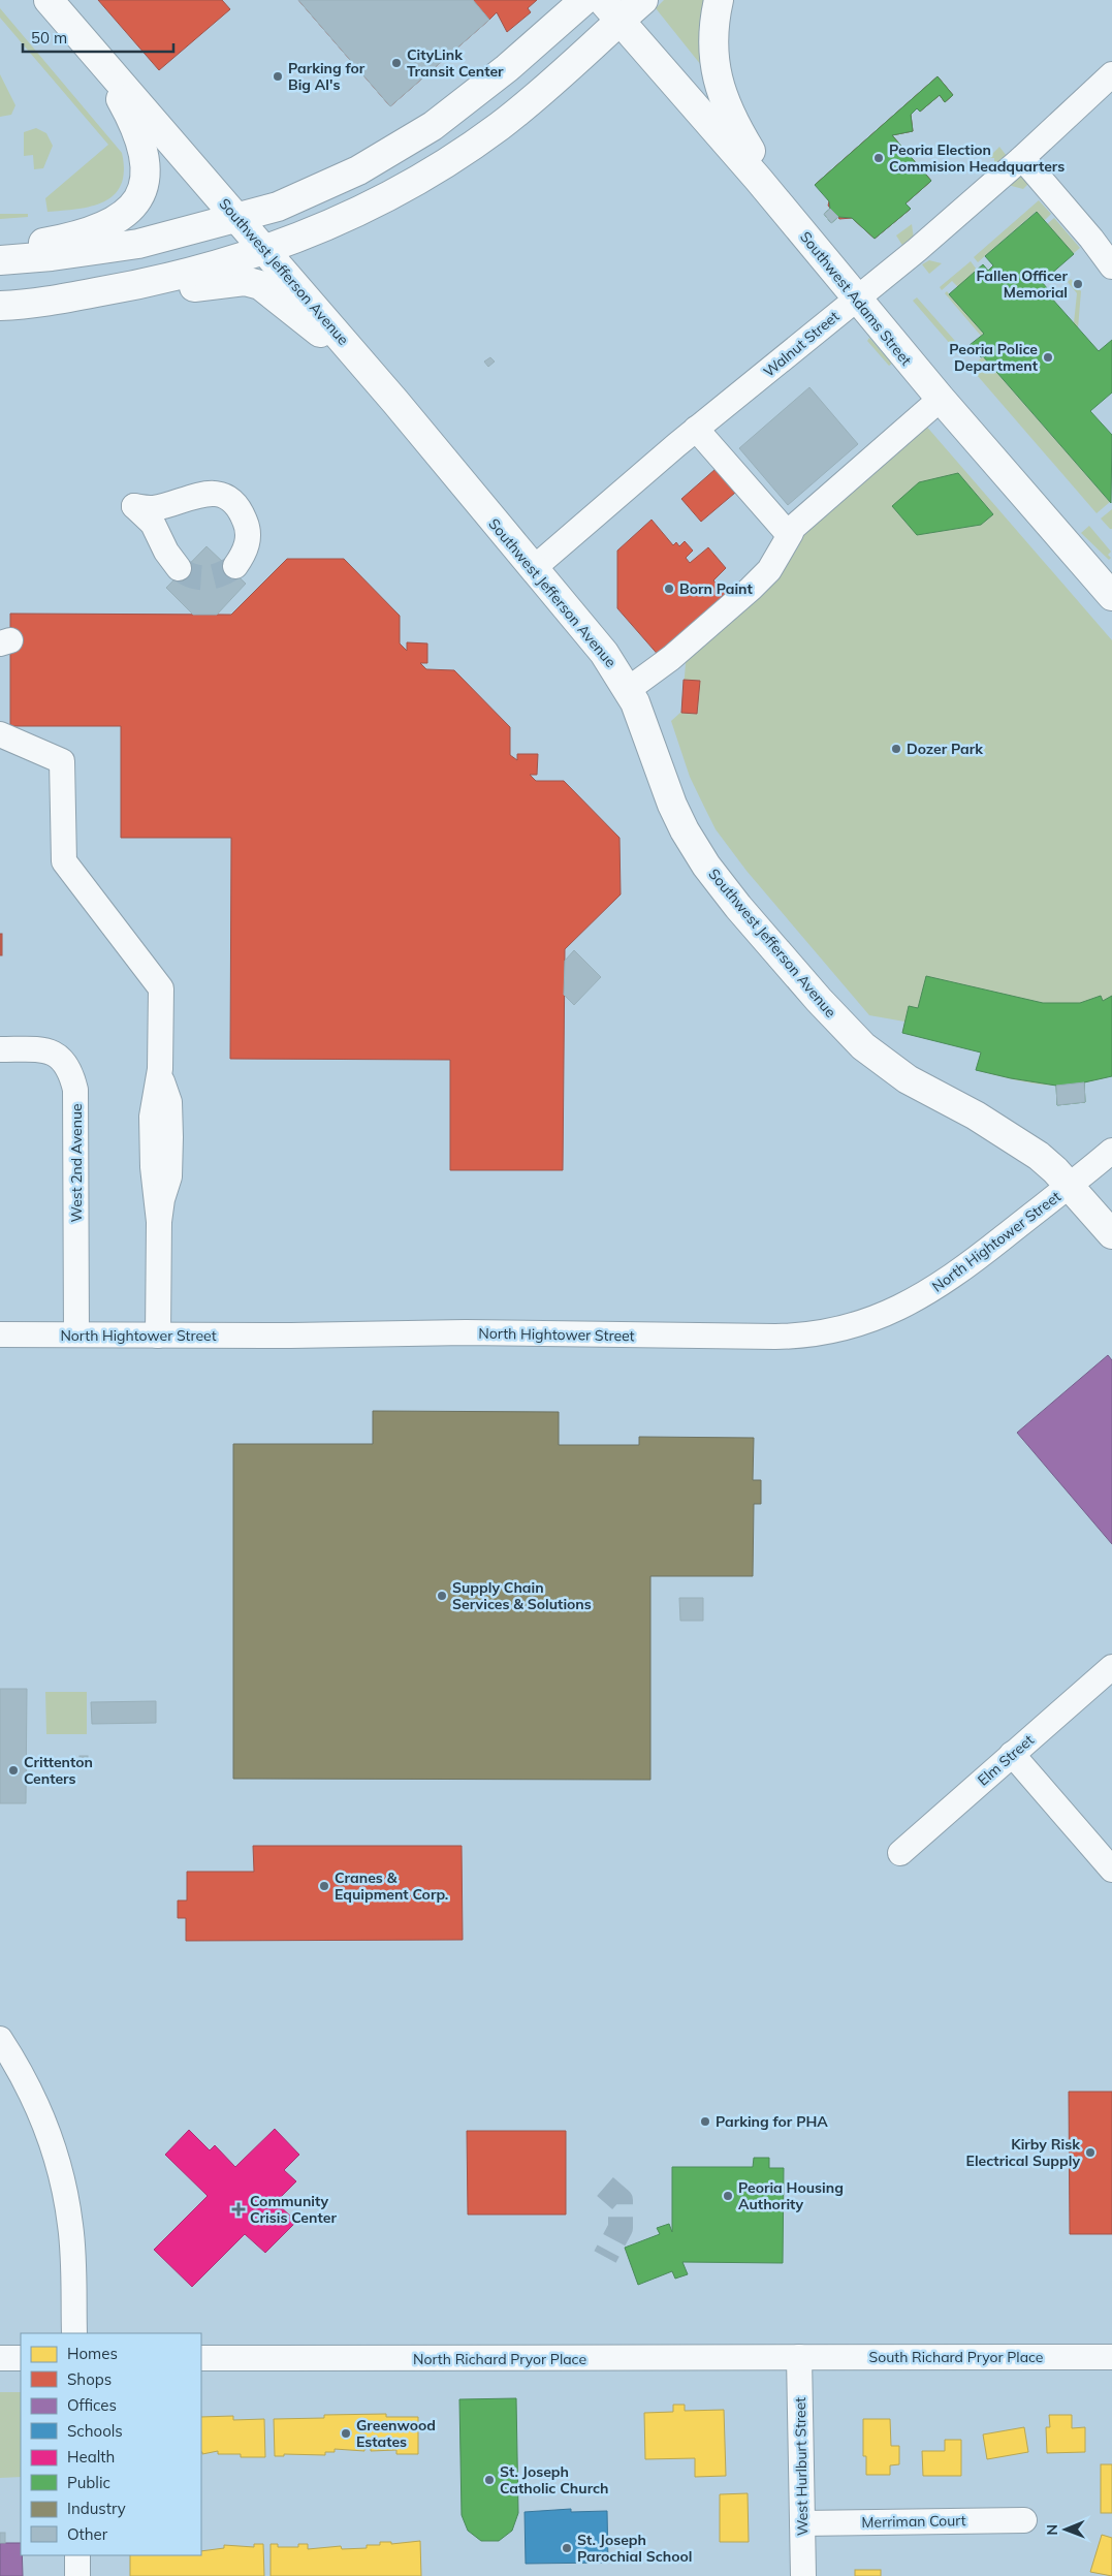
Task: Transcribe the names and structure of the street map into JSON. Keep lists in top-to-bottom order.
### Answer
{
  "streets": {
    "main road": ["Southwest Jefferson Avenue", "Southwest Adams Street"],
    "street": [
      "Walnut Street",
      "West 2nd Avenue",
      "North Hightower Street",
      "Elm Street",
      "South Richard Pryor Place",
      "North Richard Pryor Place",
      "West Hurlburt Street",
      "Merriman Court"
    ]
  },
  "crossings": [
    ["Southwest Jefferson Avenue", "Walnut Street"],
    ["Southwest Jefferson Avenue", "North Hightower Street"],
    ["Southwest Adams Street", "Walnut Street"],
    ["West 2nd Avenue", "North Hightower Street"],
    ["South Richard Pryor Place", "North Richard Pryor Place"],
    ["South Richard Pryor Place", "West Hurlburt Street"],
    ["North Richard Pryor Place", "West Hurlburt Street"],
    ["West Hurlburt Street", "Merriman Court"]
  ],
  "places": {
    "other": [
      "CityLink Transit Center",
      "Parking for Big Al's",
      "Peoria Election Commision Headquarters",
      "Fallen Officer Memorial",
      "Peoria Police Department",
      "Born Paint",
      "Dozer Park",
      "Supply Chain Services & Solutions",
      "Crittenton Centers",
      "Cranes & Equipment Corp.",
      "Parking for PHA",
      "Kirby Risk Electrical Supply",
      "Peoria Housing Authority",
      "Greenwood Estates",
      "St. Joseph Catholic Church",
      "St. Joseph Parochial School"
    ],
    "health": ["Community Crisis Center"]
  },
  "legend": [
    "Homes",
    "Shops",
    "Offices",
    "Schools",
    "Health",
    "Public",
    "Industry",
    "Other"
  ],
  "scale_bar": "50 m",
  "north": "left"
}
